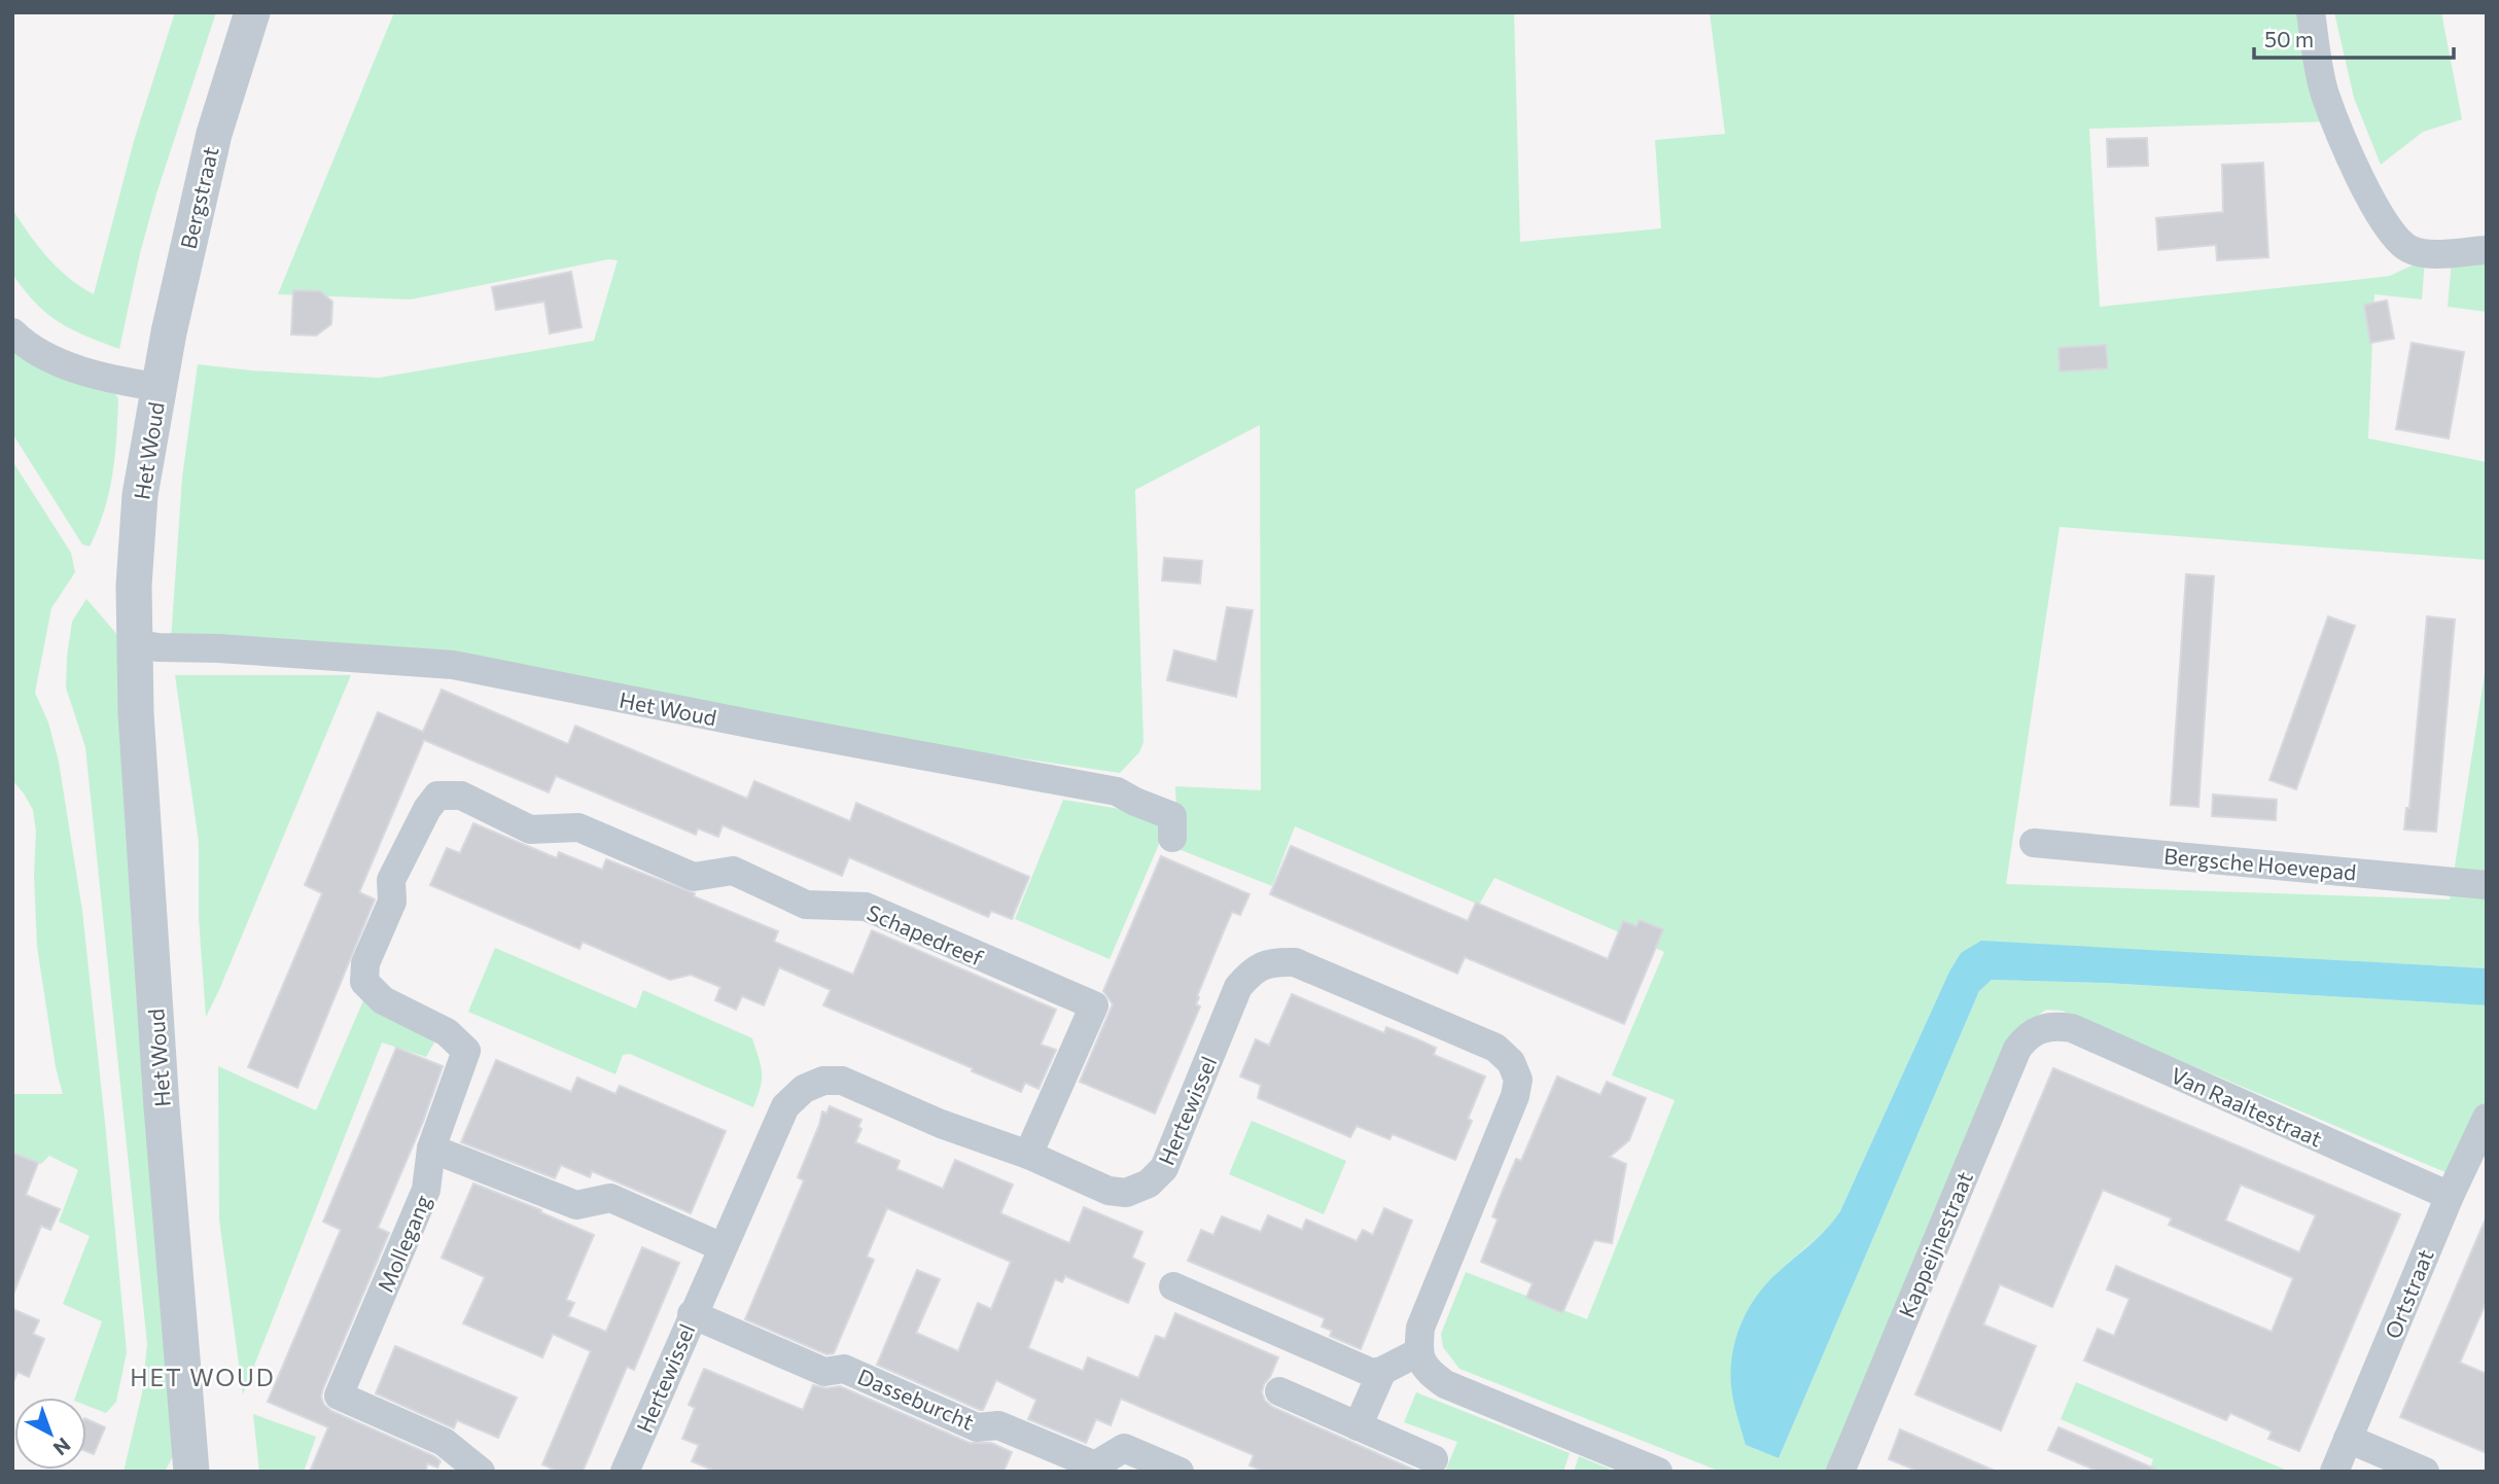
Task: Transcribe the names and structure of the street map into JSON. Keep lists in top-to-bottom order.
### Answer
{
  "streets": {
    "street": [
      "Bergstraat",
      "Het Woud",
      "Bergsche Hoevepad",
      "Schapedreef",
      "Van Raaltestraat",
      "Hertewissel",
      "Mollegang",
      "Kappeijnestraat",
      "Ortstraat",
      "Dasseburcht"
    ]
  },
  "crossings": [
    ["Bergstraat", "Het Woud"],
    ["Schapedreef", "Hertewissel"],
    ["Schapedreef", "Mollegang"],
    ["Van Raaltestraat", "Kappeijnestraat"],
    ["Van Raaltestraat", "Ortstraat"],
    ["Hertewissel", "Dasseburcht"]
  ],
  "districts": ["HET WOUD"],
  "scale_bar": "50 m",
  "north": "bottom right"
}
